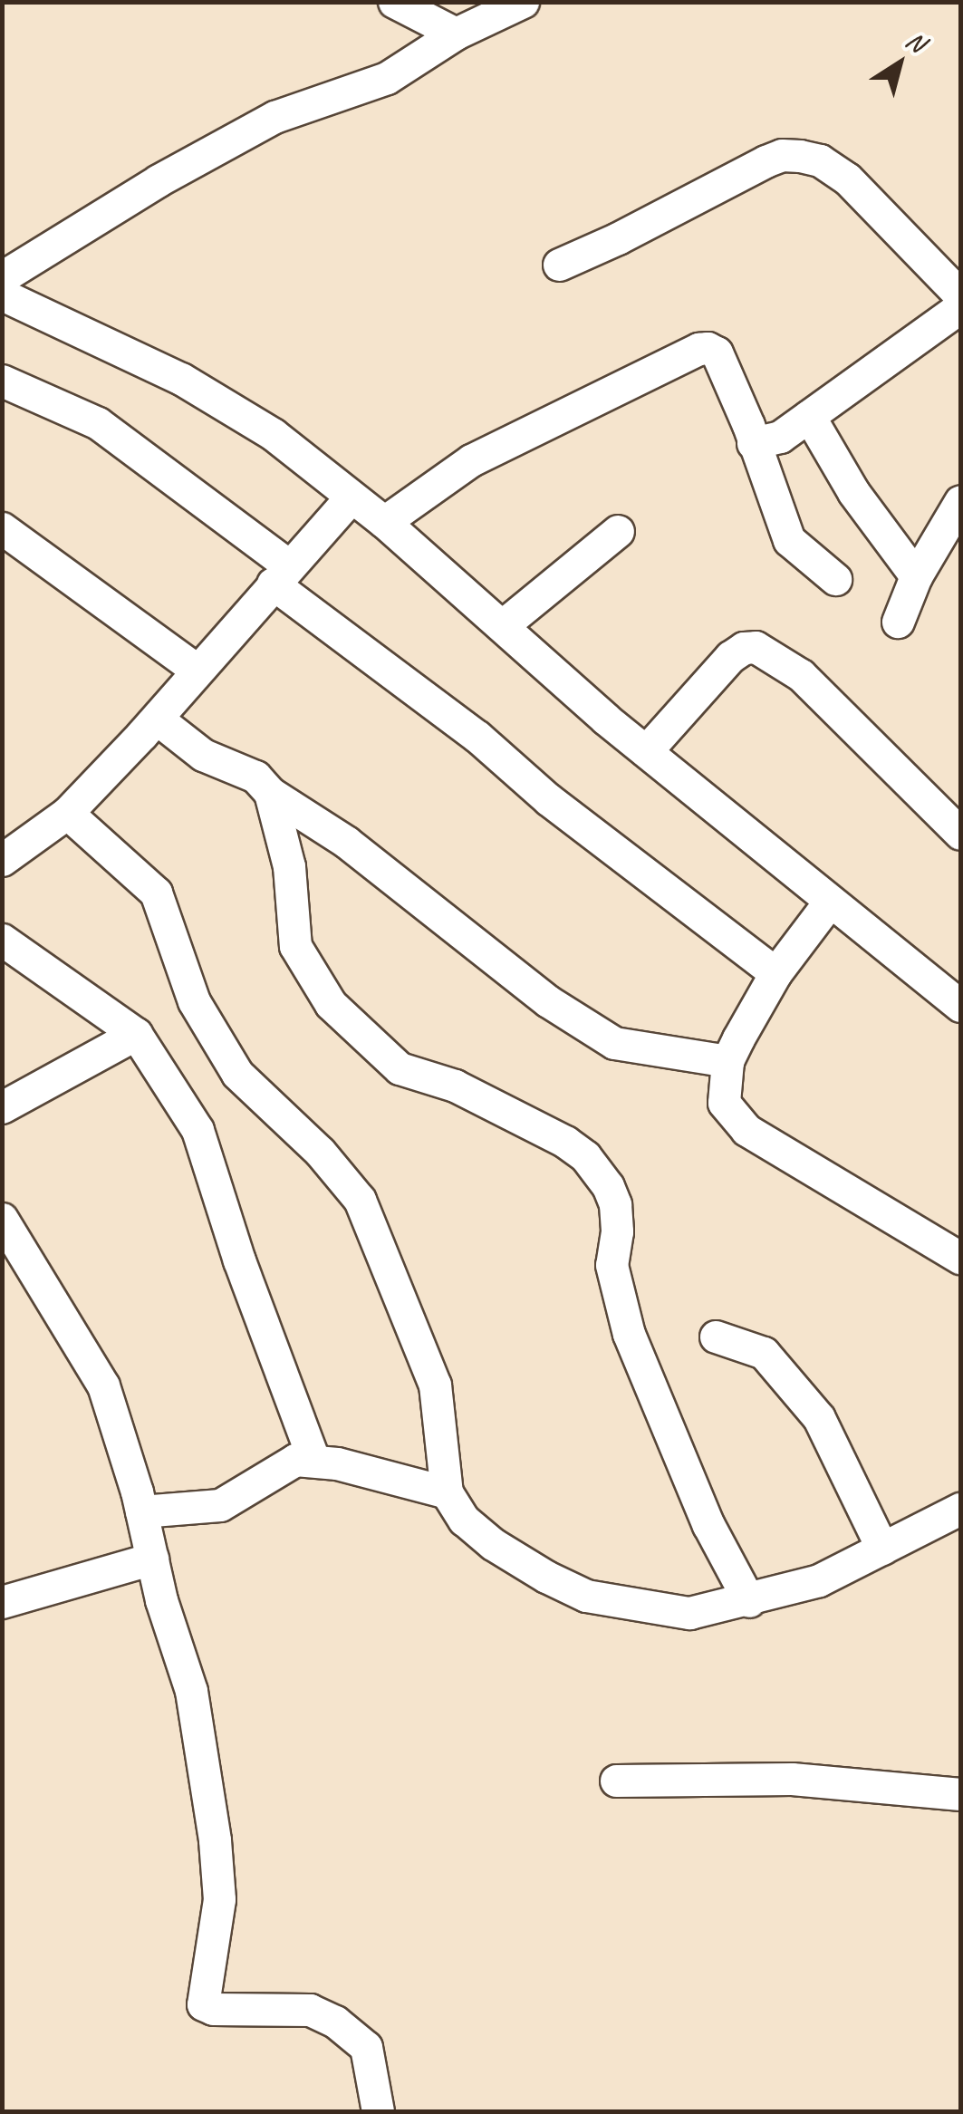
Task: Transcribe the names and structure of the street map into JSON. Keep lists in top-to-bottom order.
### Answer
{
  "north": "top right"
}
